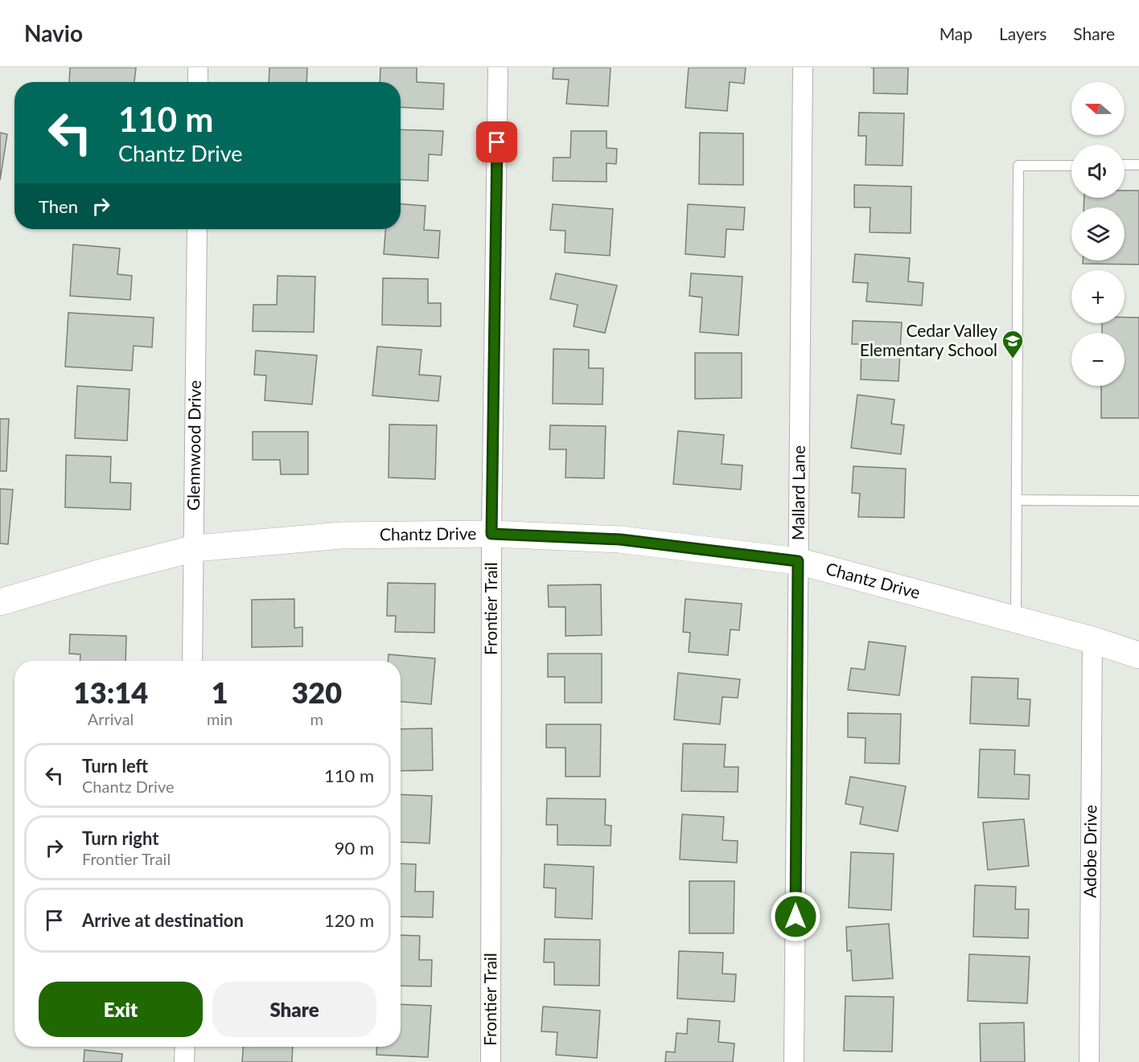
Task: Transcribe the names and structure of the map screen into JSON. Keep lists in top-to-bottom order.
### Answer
{
  "streets": {
    "street": [
      "Glennwood Drive",
      "Mallard Lane",
      "Chantz Drive",
      "Frontier Trail",
      "Adobe Drive"
    ]
  },
  "crossings": [
    ["Glennwood Drive", "Chantz Drive"],
    ["Mallard Lane", "Chantz Drive"],
    ["Chantz Drive", "Frontier Trail"],
    ["Chantz Drive", "Adobe Drive"]
  ],
  "places": {
    "school or university": ["Cedar Valley Elementary School"]
  },
  "north": "left",
  "page": {
    "header": "Navio",
    "nav": ["Map", "Layers", "Share"],
    "map_buttons": ["+", "−"],
    "turn": ["110 m", "Chantz Drive"],
    "then": "Then",
    "eta": [
      "13:14",
      "Arrival",
      "1",
      "min",
      "320",
      "m"
    ],
    "list": [
      {
        "name": "Turn left",
        "note": "Chantz Drive",
        "value": "110 m"
      },
      {
        "name": "Turn right",
        "note": "Frontier Trail",
        "value": "90 m"
      },
      {
        "name": "Arrive at destination",
        "value": "120 m"
      }
    ],
    "buttons": ["Exit", "Share"]
  }
}
